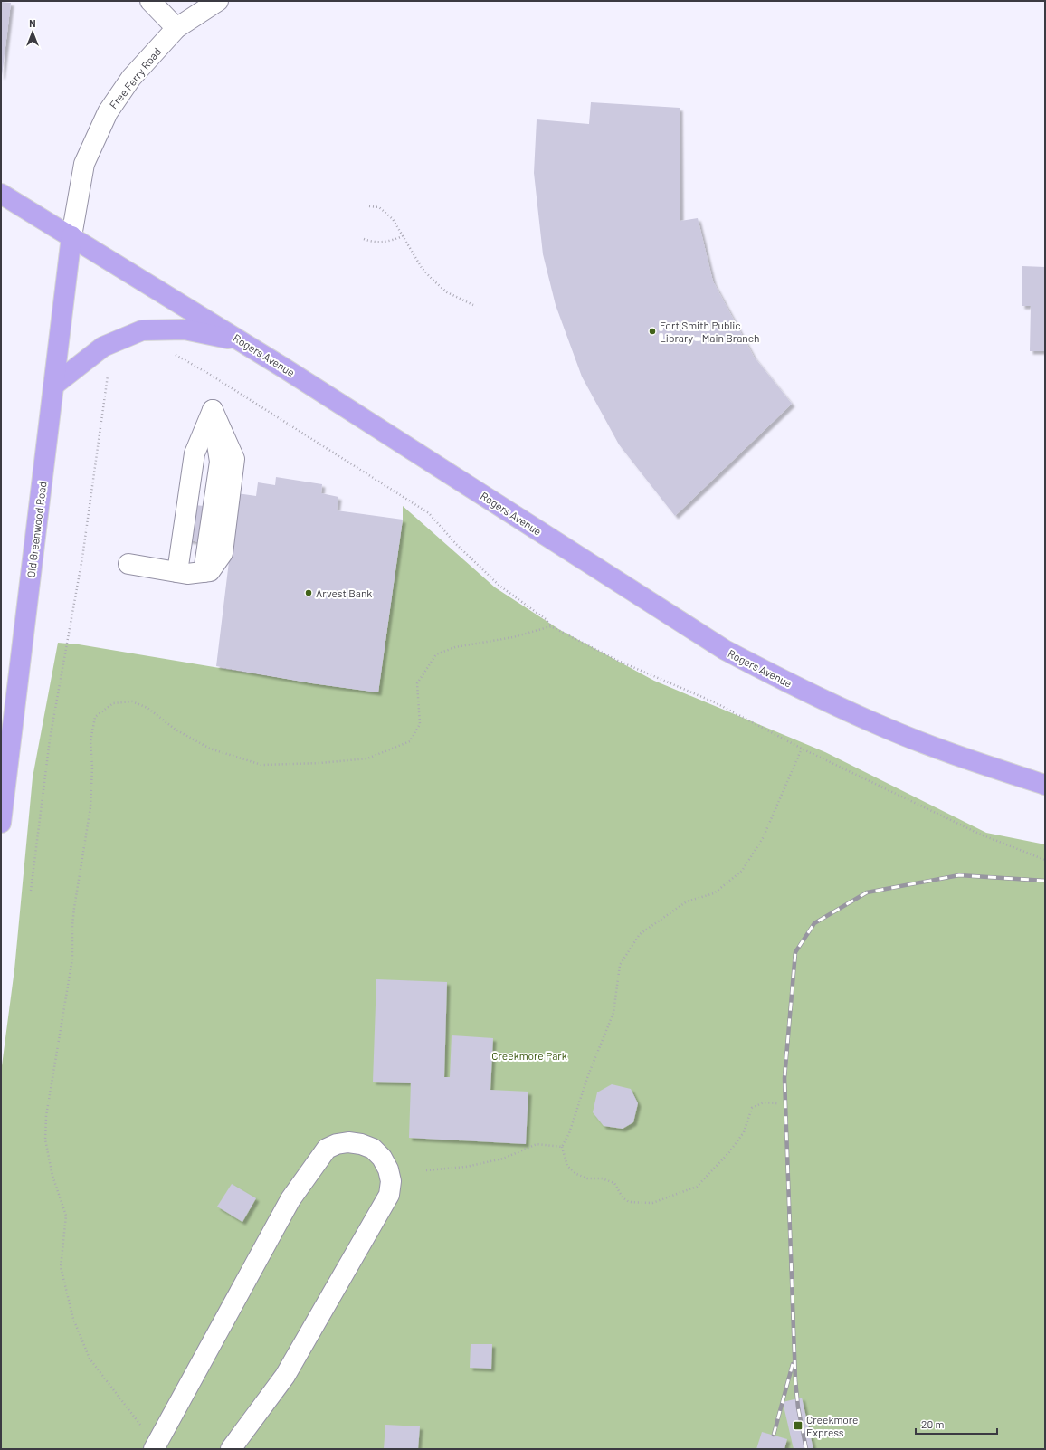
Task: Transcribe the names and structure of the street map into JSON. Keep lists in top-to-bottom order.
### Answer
{
  "streets": {
    "main road": ["Rogers Avenue", "Old Greenwood Road"],
    "street": ["Free Ferry Road"]
  },
  "crossings": [
    ["Free Ferry Road", "Rogers Avenue"],
    ["Free Ferry Road", "Old Greenwood Road"],
    ["Rogers Avenue", "Old Greenwood Road"]
  ],
  "parks": ["Creekmore Park"],
  "places": {
    "other": ["Fort Smith Public Library - Main Branch", "Arvest Bank"],
    "transit": ["Creekmore Express"]
  },
  "scale_bar": "20 m",
  "north": "top"
}
